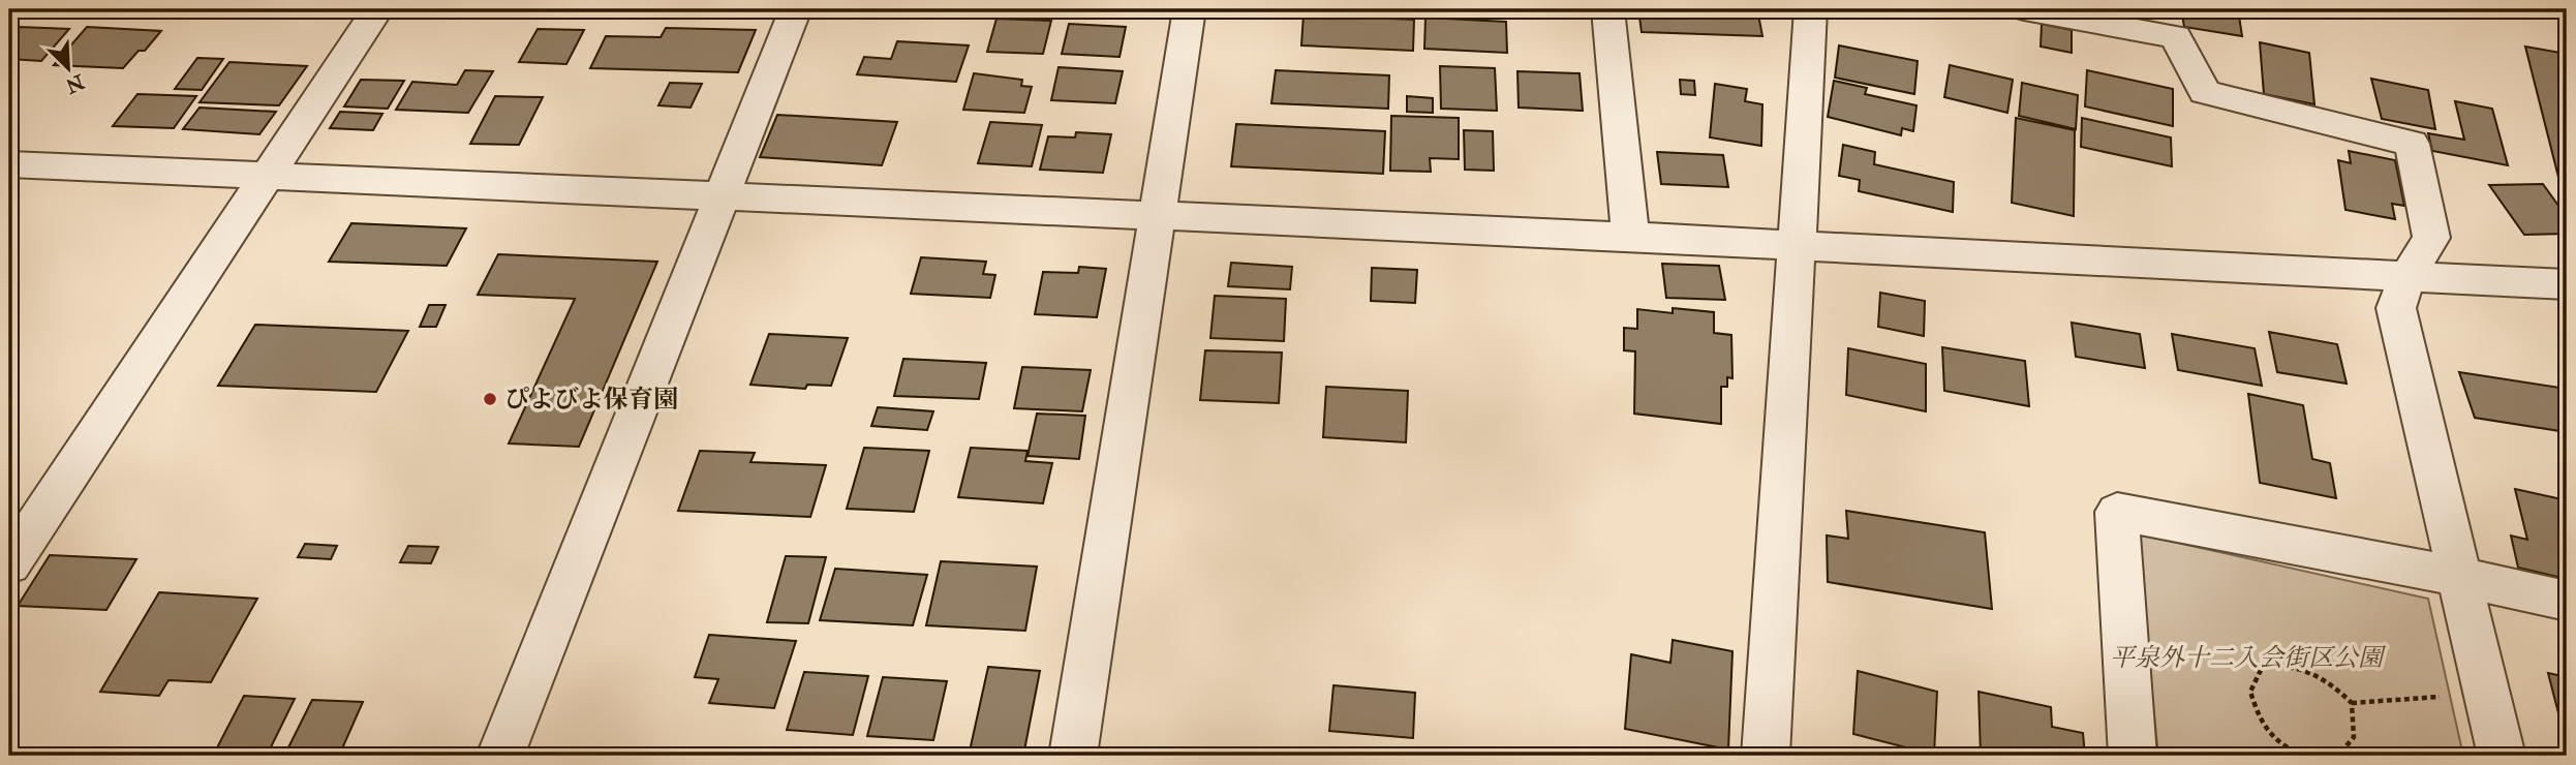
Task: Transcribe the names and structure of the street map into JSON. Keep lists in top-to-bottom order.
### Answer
{
  "parks": ["平泉外十二入会街区公園"],
  "places": ["ぴよびよ保育園"],
  "north": "bottom right"
}
